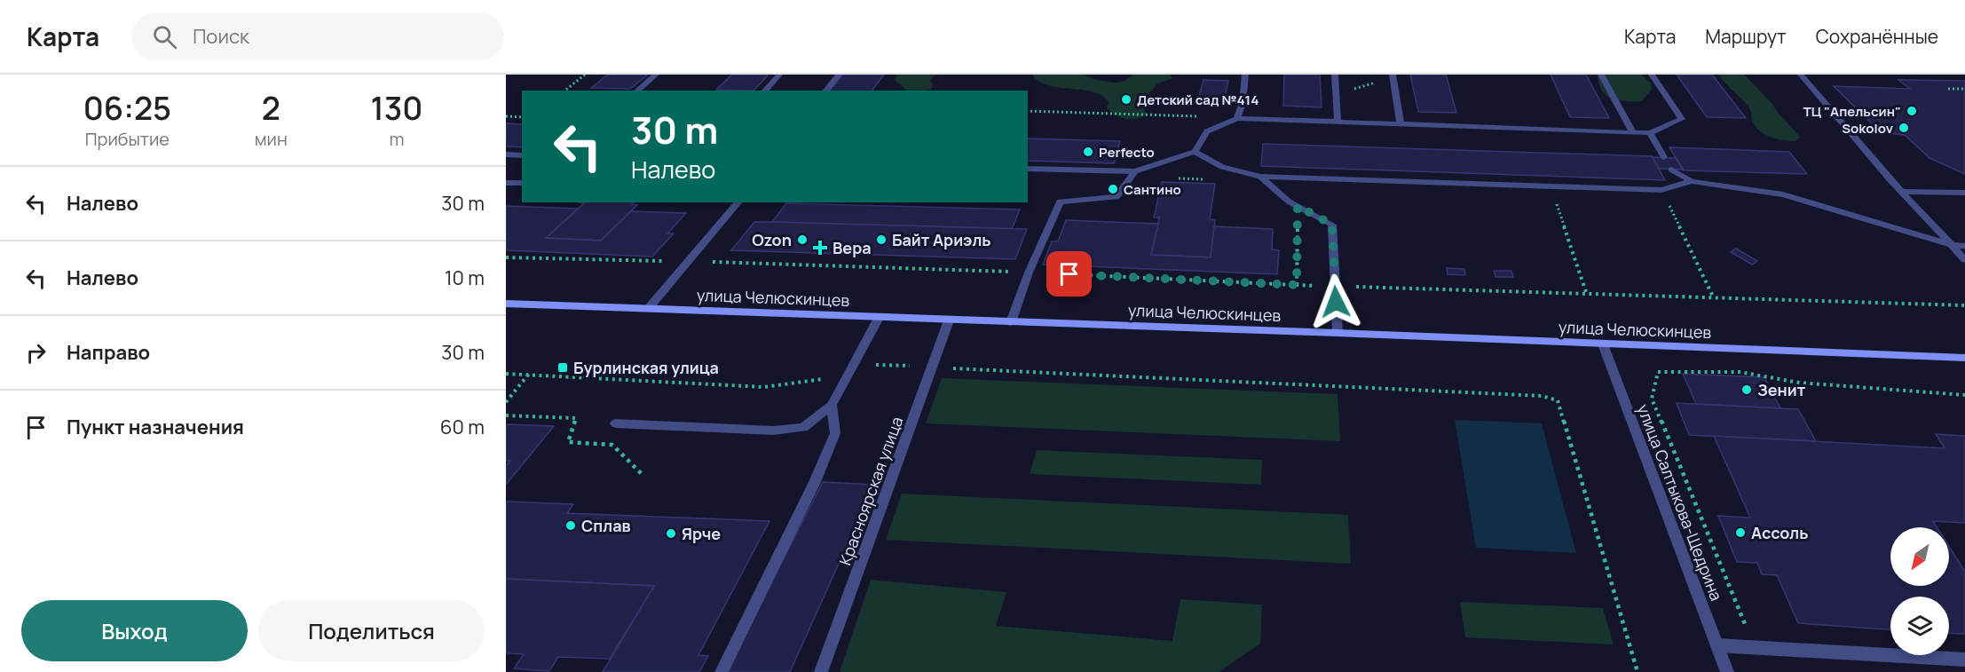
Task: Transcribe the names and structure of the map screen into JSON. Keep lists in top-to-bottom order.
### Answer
{
  "streets": {
    "main road": ["улица Челюскинцев"],
    "street": ["Красноярская улица", "улица Салтыкова-Щедрина"]
  },
  "crossings": [
    ["улица Челюскинцев", "Красноярская улица"],
    ["улица Челюскинцев", "улица Салтыкова-Щедрина"]
  ],
  "places": {
    "other": [
      "Детский сад №414",
      "ТЦ \"Апельсин\"",
      "Sokolov",
      "Perfecto",
      "Сантино",
      "Ozon",
      "Байт Ариэль",
      "Зенит",
      "Сплав",
      "Ассоль",
      "Ярче"
    ],
    "health": ["Вера"],
    "transit": ["Бурлинская улица"]
  },
  "north": "bottom left",
  "page": {
    "header": "Карта",
    "search": "Поиск",
    "nav": ["Карта", "Маршрут", "Сохранённые"],
    "eta": [
      "06:25",
      "Прибытие",
      "2",
      "мин",
      "130",
      "m"
    ],
    "turn": ["30 m", "Налево"],
    "list": [
      {
        "name": "Налево",
        "value": "30 m"
      },
      {
        "name": "Налево",
        "value": "10 m"
      },
      {
        "name": "Направо",
        "value": "30 m"
      },
      {
        "name": "Пункт назначения",
        "value": "60 m"
      }
    ],
    "buttons": ["Выход", "Поделиться"]
  }
}
